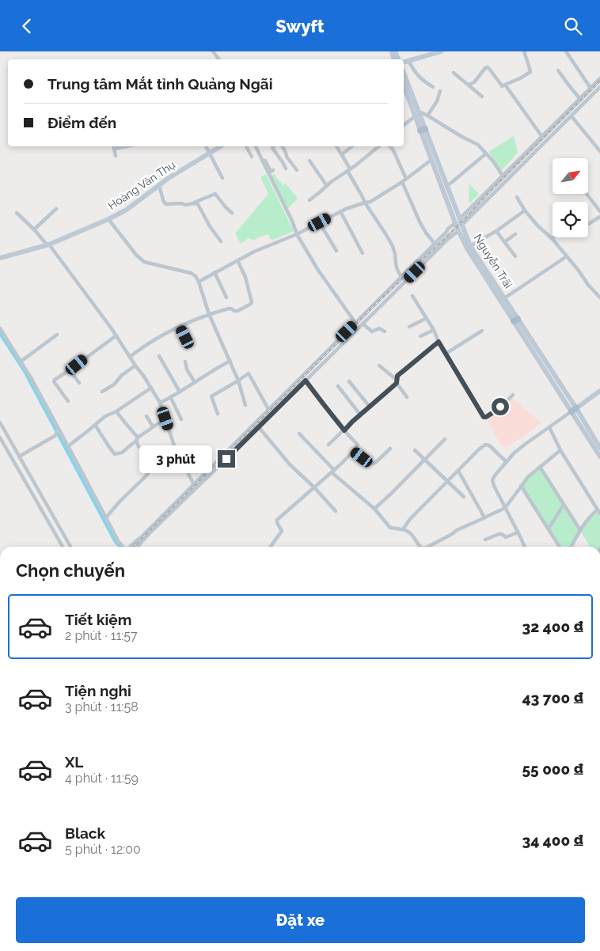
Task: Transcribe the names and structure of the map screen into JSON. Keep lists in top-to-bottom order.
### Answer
{
  "streets": {
    "main road": ["Hoàng Văn Thụ", "Nguyễn Trãi"]
  },
  "north": "top right",
  "page": {
    "header": "Swyft",
    "banner": ["Trung tâm Mắt tỉnh Quảng Ngãi", "Điểm đến"],
    "bubble": "3 phút",
    "heading": "Chọn chuyến",
    "list": [
      {
        "name": "Tiết kiệm",
        "note": "2 phút · 11:57",
        "value": "32 400 ₫"
      },
      {
        "name": "Tiện nghi",
        "note": "3 phút · 11:58",
        "value": "43 700 ₫"
      },
      {
        "name": "XL",
        "note": "4 phút · 11:59",
        "value": "55 000 ₫"
      },
      {
        "name": "Black",
        "note": "5 phút · 12:00",
        "value": "34 400 ₫"
      }
    ],
    "buttons": "Đặt xe"
  }
}
